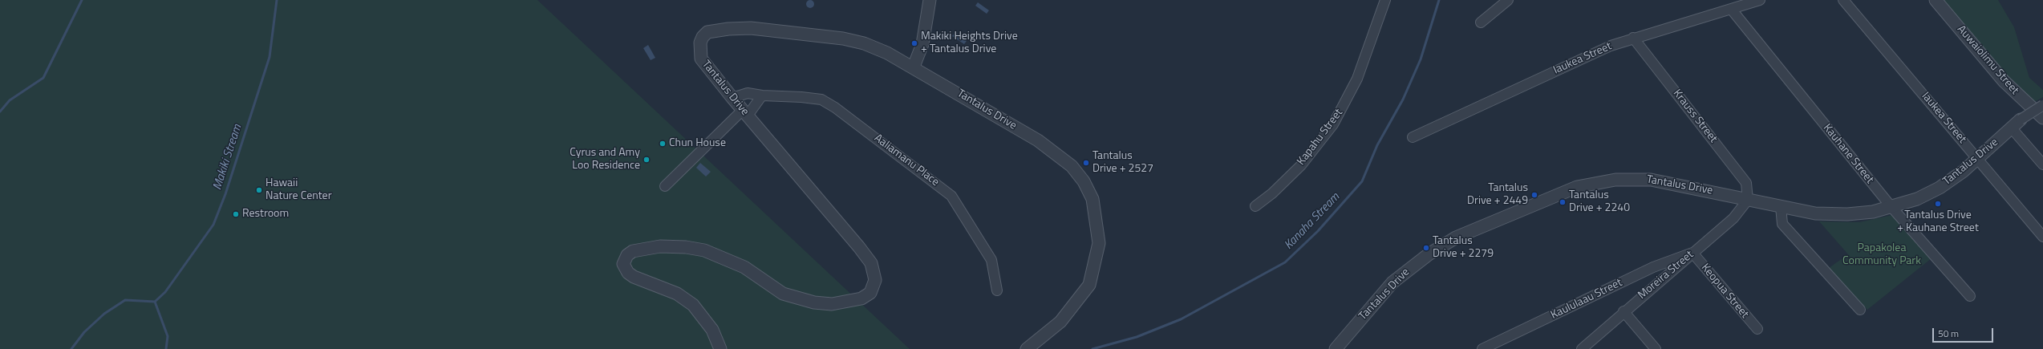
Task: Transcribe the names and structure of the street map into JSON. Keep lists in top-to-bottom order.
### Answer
{
  "streets": {
    "street": [
      "Iaukea Street",
      "Auwaiolimu Street",
      "Tantalus Drive",
      "Krauss Street",
      "Kapahu Street",
      "Kauhane Street",
      "Aaliamanu Place",
      "Moreira Street",
      "Keopua Street",
      "Kaululaau Street"
    ]
  },
  "crossings": [
    ["Iaukea Street", "Tantalus Drive"],
    ["Iaukea Street", "Krauss Street"],
    ["Iaukea Street", "Kauhane Street"],
    ["Tantalus Drive", "Krauss Street"],
    ["Tantalus Drive", "Kauhane Street"],
    ["Tantalus Drive", "Aaliamanu Place"],
    ["Tantalus Drive", "Moreira Street"],
    ["Krauss Street", "Moreira Street"],
    ["Moreira Street", "Keopua Street"],
    ["Moreira Street", "Kaululaau Street"],
    ["Keopua Street", "Kaululaau Street"]
  ],
  "water": ["Makiki Stream", "Kanaha Stream"],
  "parks": ["Papakolea Community Park"],
  "places": [
    "Makiki Heights Drive + Tantalus Drive",
    "Chun House",
    "Cyrus and Amy Loo Residence",
    "Tantalus Drive + 2527",
    "Hawaii Nature Center",
    "Tantalus Drive + 2449",
    "Tantalus Drive + 2240",
    "Tantalus Drive + Kauhane Street",
    "Restroom",
    "Tantalus Drive + 2279"
  ],
  "scale_bar": "50 m"
}
